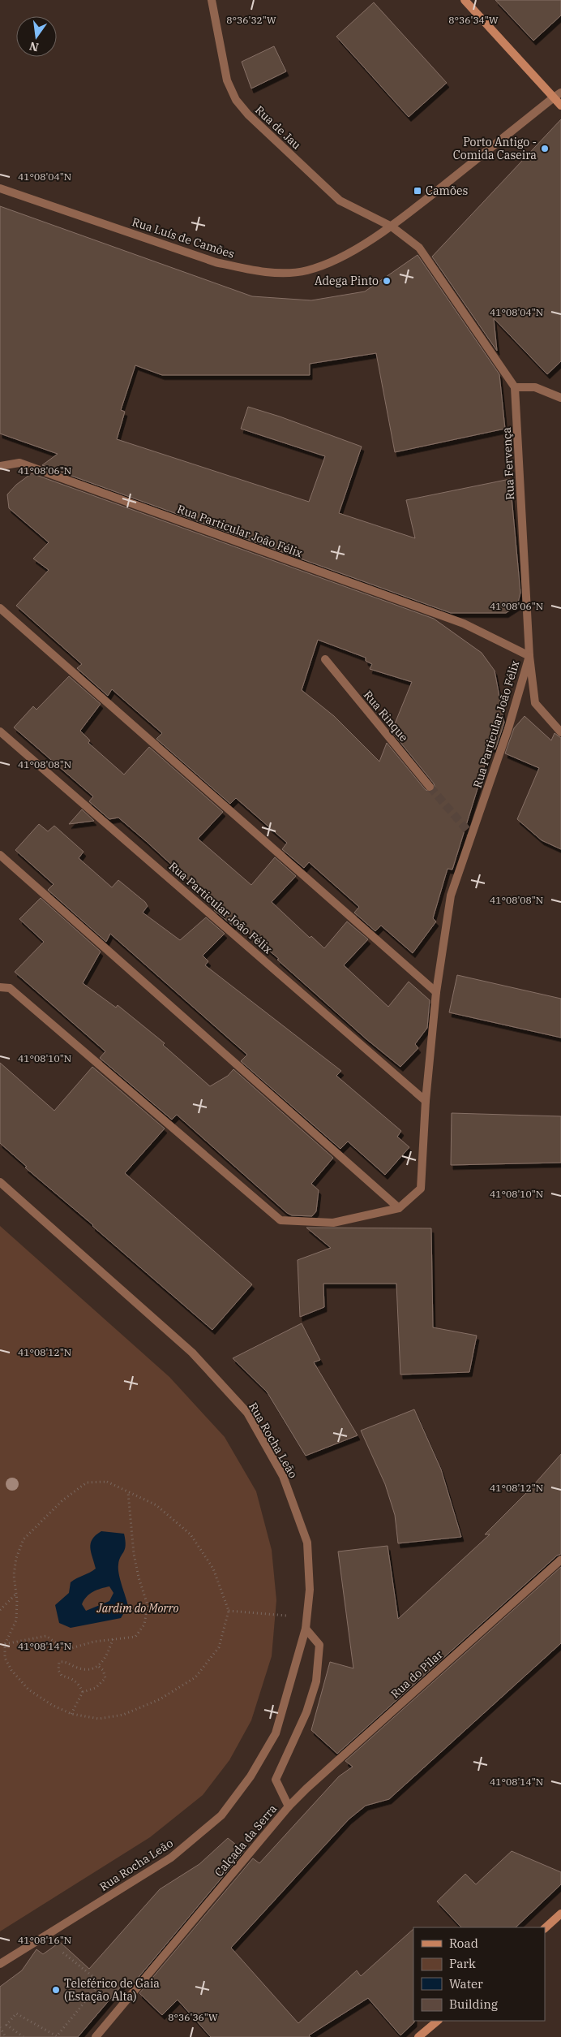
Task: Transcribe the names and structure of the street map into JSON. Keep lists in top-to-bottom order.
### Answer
{
  "streets": {
    "street": [
      "Rua de Jau",
      "Rua Luís de Camões",
      "Rua Fervença",
      "Rua Particular João Félix",
      "Rua Rinque",
      "Rua Rocha Leão",
      "Rua do Pilar",
      "Calçada da Serra"
    ]
  },
  "crossings": [
    ["Rua de Jau", "Rua Luís de Camões"],
    ["Rua Fervença", "Rua Particular João Félix"],
    ["Rua Rocha Leão", "Calçada da Serra"],
    ["Rua do Pilar", "Calçada da Serra"]
  ],
  "parks": ["Jardim do Morro"],
  "places": {
    "other": ["Porto Antigo - Comida Caseira", "Adega Pinto", "Teleférico de Gaia (Estação Alta)"],
    "transit": ["Camões"]
  },
  "legend": [
    "Road",
    "Park",
    "Water",
    "Building"
  ],
  "north": "bottom",
  "coordinates": [
    "8°36'32\"W",
    "8°36'34\"W",
    "41°08'04\"N",
    "41°08'06\"N",
    "41°08'08\"N",
    "41°08'10\"N",
    "41°08'12\"N",
    "41°08'14\"N",
    "41°08'16\"N",
    "8°36'36\"W"
  ]
}
